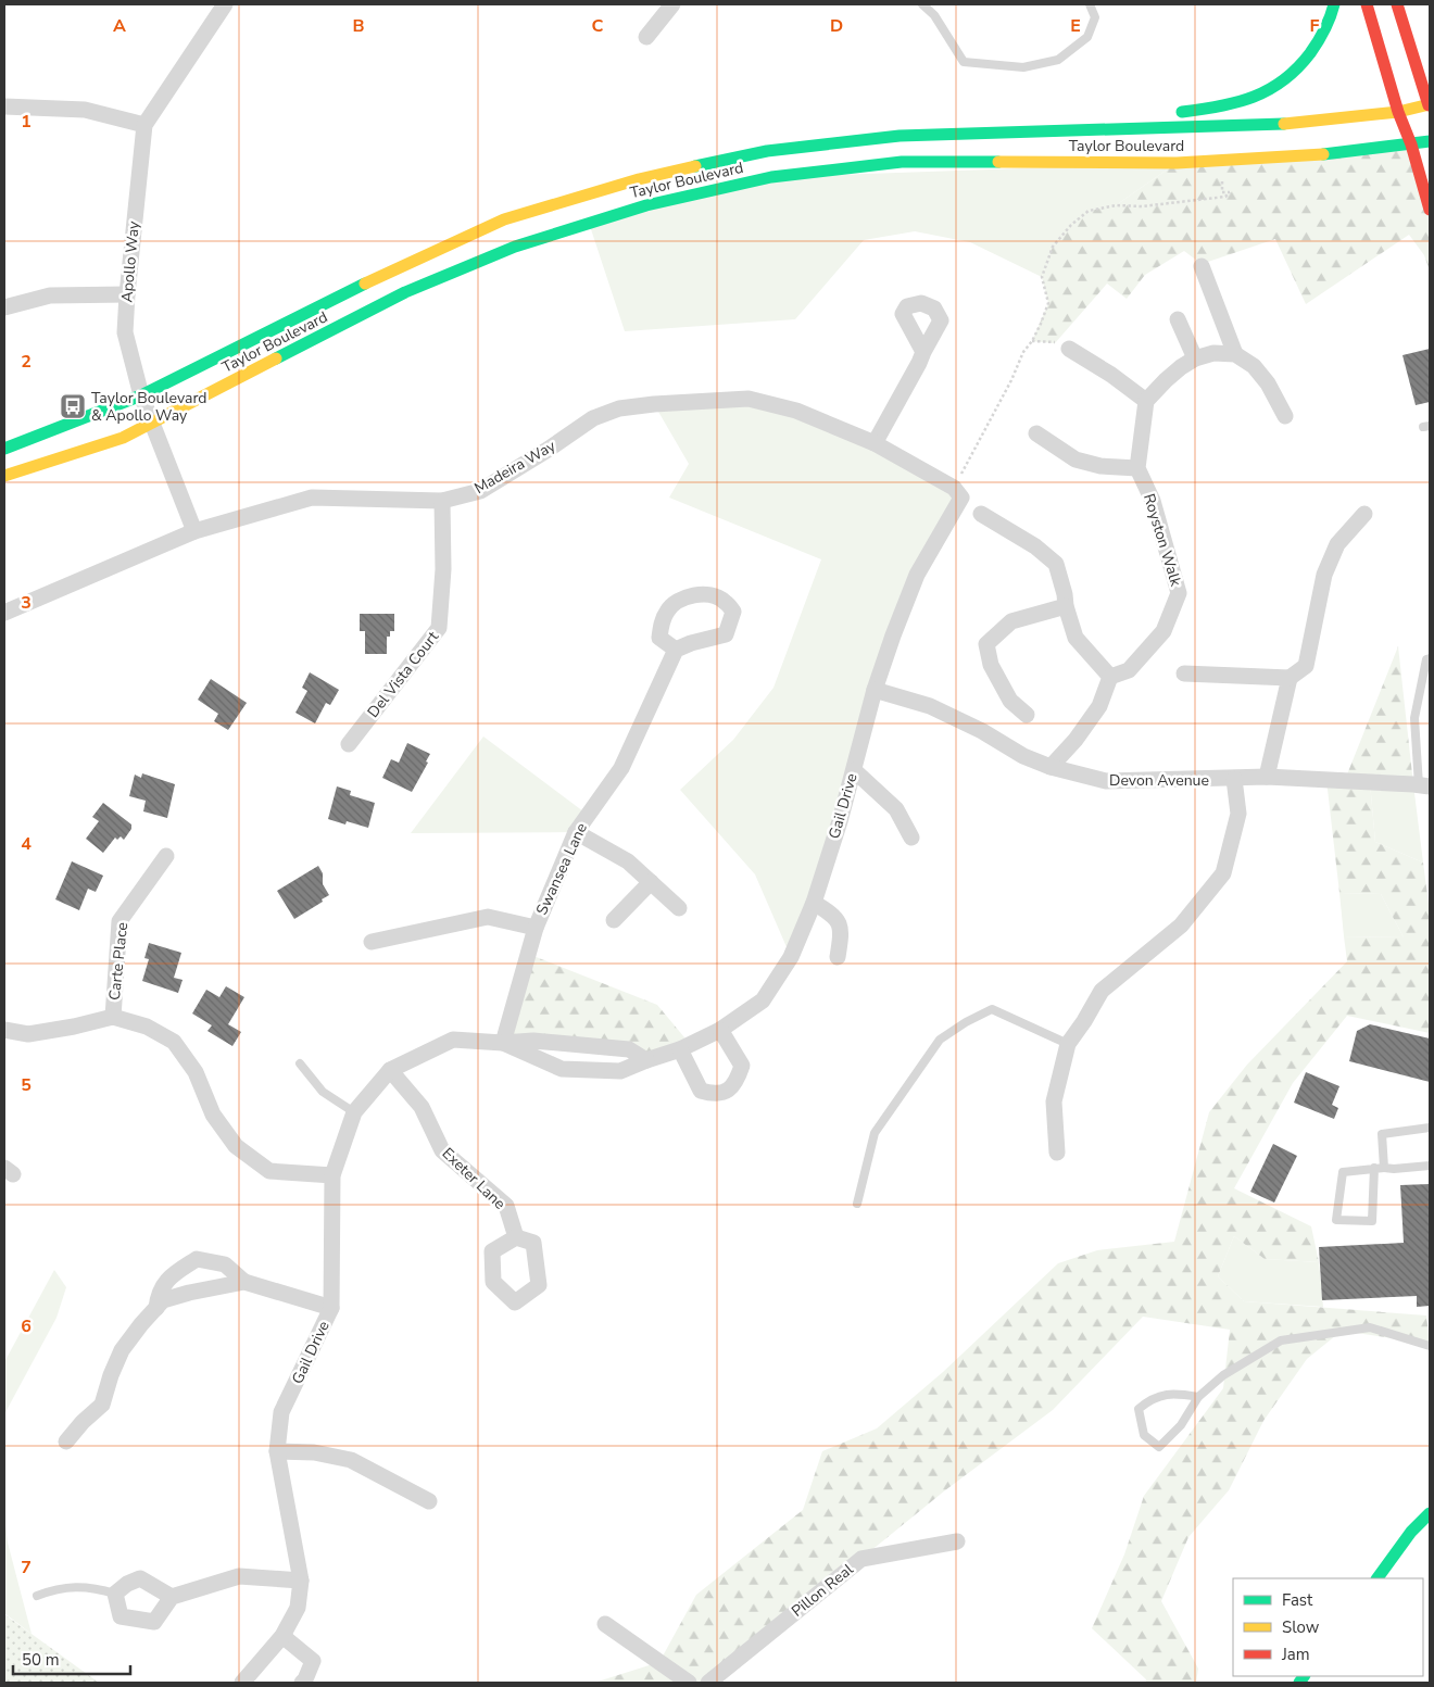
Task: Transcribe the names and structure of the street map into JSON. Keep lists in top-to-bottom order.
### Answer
{
  "streets": {
    "main road": ["Taylor Boulevard"],
    "street": [
      "Apollo Way",
      "Madeira Way",
      "Royston Walk",
      "Del Vista Court",
      "Devon Avenue",
      "Gail Drive",
      "Swansea Lane",
      "Carte Place",
      "Exeter Lane",
      "Pillon Real"
    ]
  },
  "crossings": [
    ["Taylor Boulevard", "Apollo Way"],
    ["Apollo Way", "Madeira Way"],
    ["Madeira Way", "Del Vista Court"],
    ["Madeira Way", "Gail Drive"],
    ["Devon Avenue", "Gail Drive"],
    ["Gail Drive", "Swansea Lane"],
    ["Gail Drive", "Exeter Lane"]
  ],
  "places": {
    "bus stop": ["Taylor Boulevard & Apollo Way"]
  },
  "legend": ["Fast", "Slow", "Jam"],
  "scale_bar": "50 m",
  "grid": {
    "columns": [
      "A",
      "B",
      "C",
      "D",
      "E",
      "F"
    ],
    "rows": [
      "1",
      "2",
      "3",
      "4",
      "5",
      "6",
      "7"
    ]
  }
}
